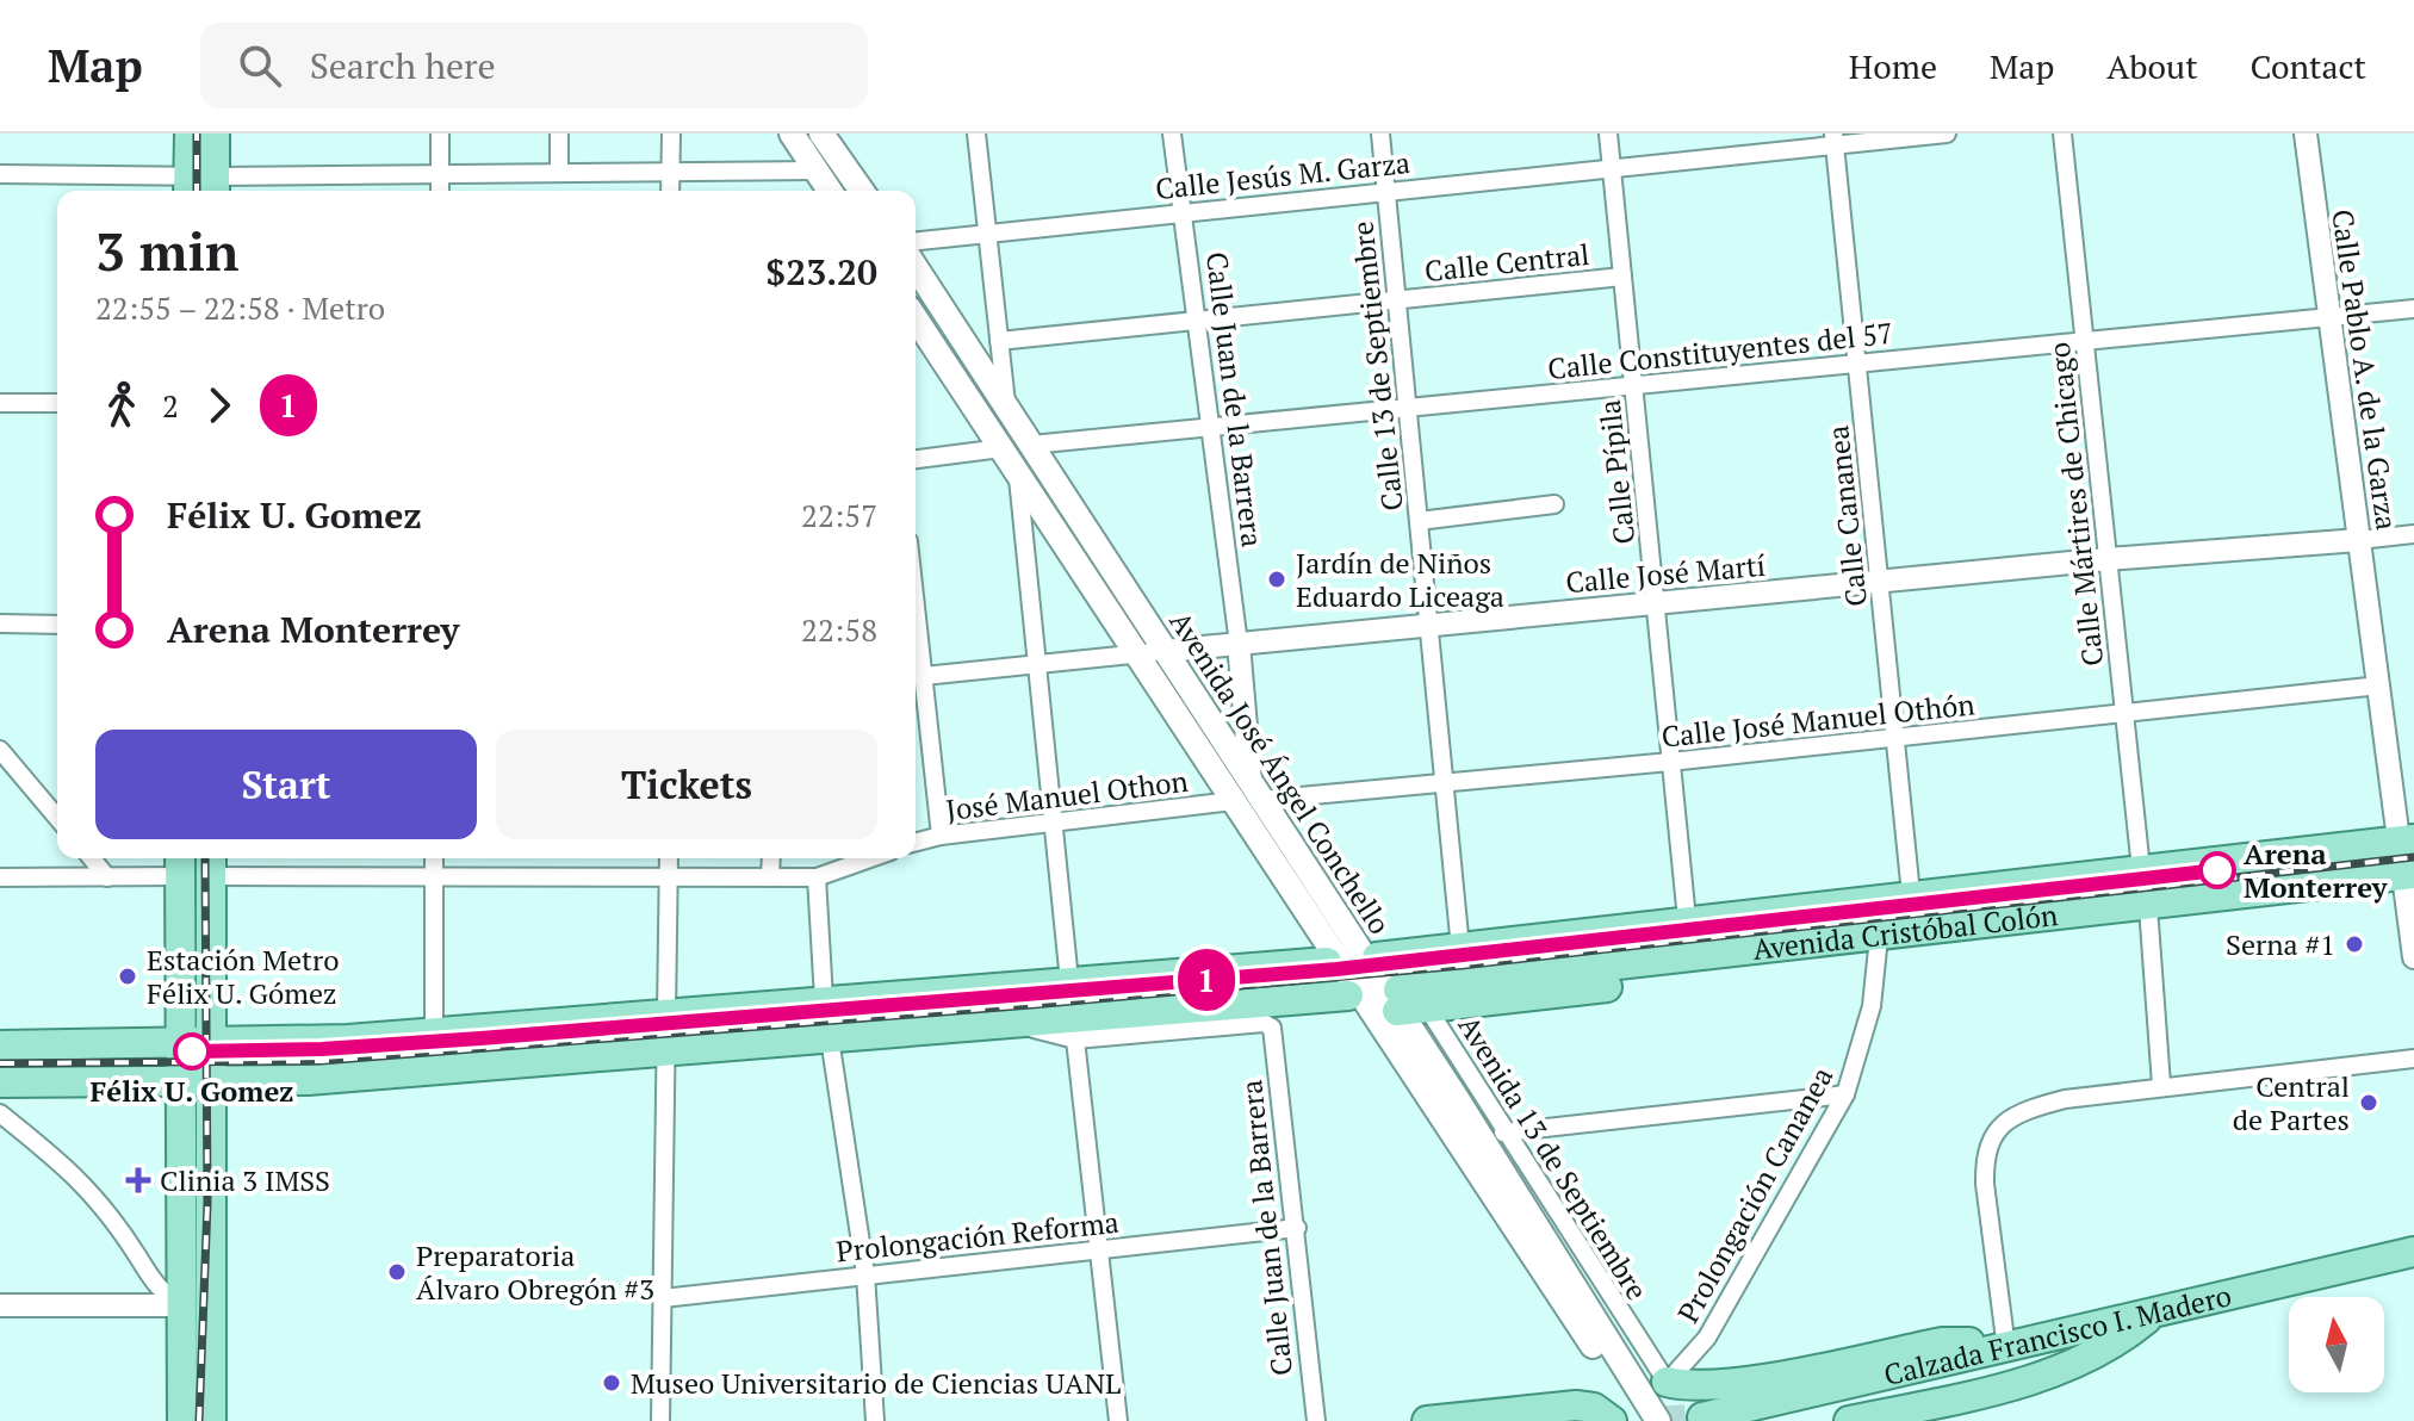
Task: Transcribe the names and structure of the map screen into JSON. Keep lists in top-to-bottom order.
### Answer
{
  "streets": {
    "main road": ["Avenida José Ángel Conchello", "Avenida Cristóbal Colón", "Calzada Francisco I. Madero"],
    "street": [
      "Calle Jesús M. Garza",
      "Calle Central",
      "Calle Constituyentes del 57",
      "Calle 13 de Septiembre",
      "Calle Pablo A. de la Garza",
      "Calle Juan de la Barrera",
      "Calle Pípila",
      "Calle Mártires de Chicago",
      "Calle Cananea",
      "Calle José Martí",
      "Calle José Manuel Othón",
      "José Manuel Othon",
      "Avenida 13 de Septiembre",
      "Prolongación Cananea",
      "Prolongación Reforma"
    ]
  },
  "crossings": [
    ["Calle Jesús M. Garza", "Calle 13 de Septiembre"],
    ["Calle Jesús M. Garza", "Calle Juan de la Barrera"],
    ["Calle Jesús M. Garza", "Calle Pípila"],
    ["Calle Jesús M. Garza", "Calle Cananea"],
    ["Calle Central", "Calle 13 de Septiembre"],
    ["Calle Central", "Calle Juan de la Barrera"],
    ["Calle Central", "Calle Pípila"],
    ["Calle Constituyentes del 57", "Calle 13 de Septiembre"],
    ["Calle Constituyentes del 57", "Calle Pablo A. de la Garza"],
    ["Calle Constituyentes del 57", "Calle Juan de la Barrera"],
    ["Calle Constituyentes del 57", "Calle Pípila"],
    ["Calle Constituyentes del 57", "Calle Mártires de Chicago"],
    ["Calle Constituyentes del 57", "Calle Cananea"],
    ["Calle Constituyentes del 57", "Avenida José Ángel Conchello"],
    ["Calle 13 de Septiembre", "Calle José Martí"],
    ["Calle 13 de Septiembre", "Calle José Manuel Othón"],
    ["Calle Pablo A. de la Garza", "Calle José Martí"],
    ["Calle Pablo A. de la Garza", "Calle José Manuel Othón"],
    ["Calle Pablo A. de la Garza", "Avenida Cristóbal Colón"],
    ["Calle Juan de la Barrera", "Calle José Martí"],
    ["Calle Juan de la Barrera", "Calle José Manuel Othón"],
    ["Calle Juan de la Barrera", "Avenida José Ángel Conchello"],
    ["Calle Juan de la Barrera", "José Manuel Othon"],
    ["Calle Juan de la Barrera", "Prolongación Reforma"],
    ["Calle Pípila", "Calle José Martí"],
    ["Calle Pípila", "Calle José Manuel Othón"],
    ["Calle Pípila", "Avenida Cristóbal Colón"],
    ["Calle Mártires de Chicago", "Calle José Martí"],
    ["Calle Mártires de Chicago", "Calle José Manuel Othón"],
    ["Calle Mártires de Chicago", "Avenida Cristóbal Colón"],
    ["Calle Cananea", "Calle José Martí"],
    ["Calle Cananea", "Calle José Manuel Othón"],
    ["Calle Cananea", "Avenida Cristóbal Colón"],
    ["Calle José Martí", "Avenida José Ángel Conchello"],
    ["Calle José Manuel Othón", "Avenida José Ángel Conchello"],
    ["Calle José Manuel Othón", "José Manuel Othon"],
    ["Avenida José Ángel Conchello", "José Manuel Othon"],
    ["Avenida José Ángel Conchello", "Avenida Cristóbal Colón"],
    ["Avenida José Ángel Conchello", "Avenida 13 de Septiembre"],
    ["Avenida José Ángel Conchello", "Prolongación Cananea"],
    ["Avenida Cristóbal Colón", "Prolongación Cananea"],
    ["Avenida 13 de Septiembre", "Prolongación Cananea"]
  ],
  "places": {
    "other": [
      "Jardín de Niños Eduardo Liceaga",
      "Arena Monterrey",
      "Serna #1",
      "Estación Metro Félix U. Gómez",
      "Félix U. Gomez",
      "Central de Partes",
      "Preparatoria Álvaro Obregón #3",
      "Museo Universitario de Ciencias UANL"
    ],
    "health": ["Clinia 3 IMSS"]
  },
  "lines": ["metro line 1"],
  "north": "top",
  "page": {
    "header": "Map",
    "search": "Search here",
    "nav": [
      "Home",
      "Map",
      "About",
      "Contact"
    ],
    "on_map": "1",
    "heading": ["3 min", "22:55 – 22:58 · Metro", "$23.20"],
    "legs": ["2", "1"],
    "list": [
      {
        "name": "Félix U. Gomez",
        "value": "22:57"
      },
      {
        "name": "Arena Monterrey",
        "value": "22:58"
      }
    ],
    "buttons": ["Start", "Tickets"]
  }
}
